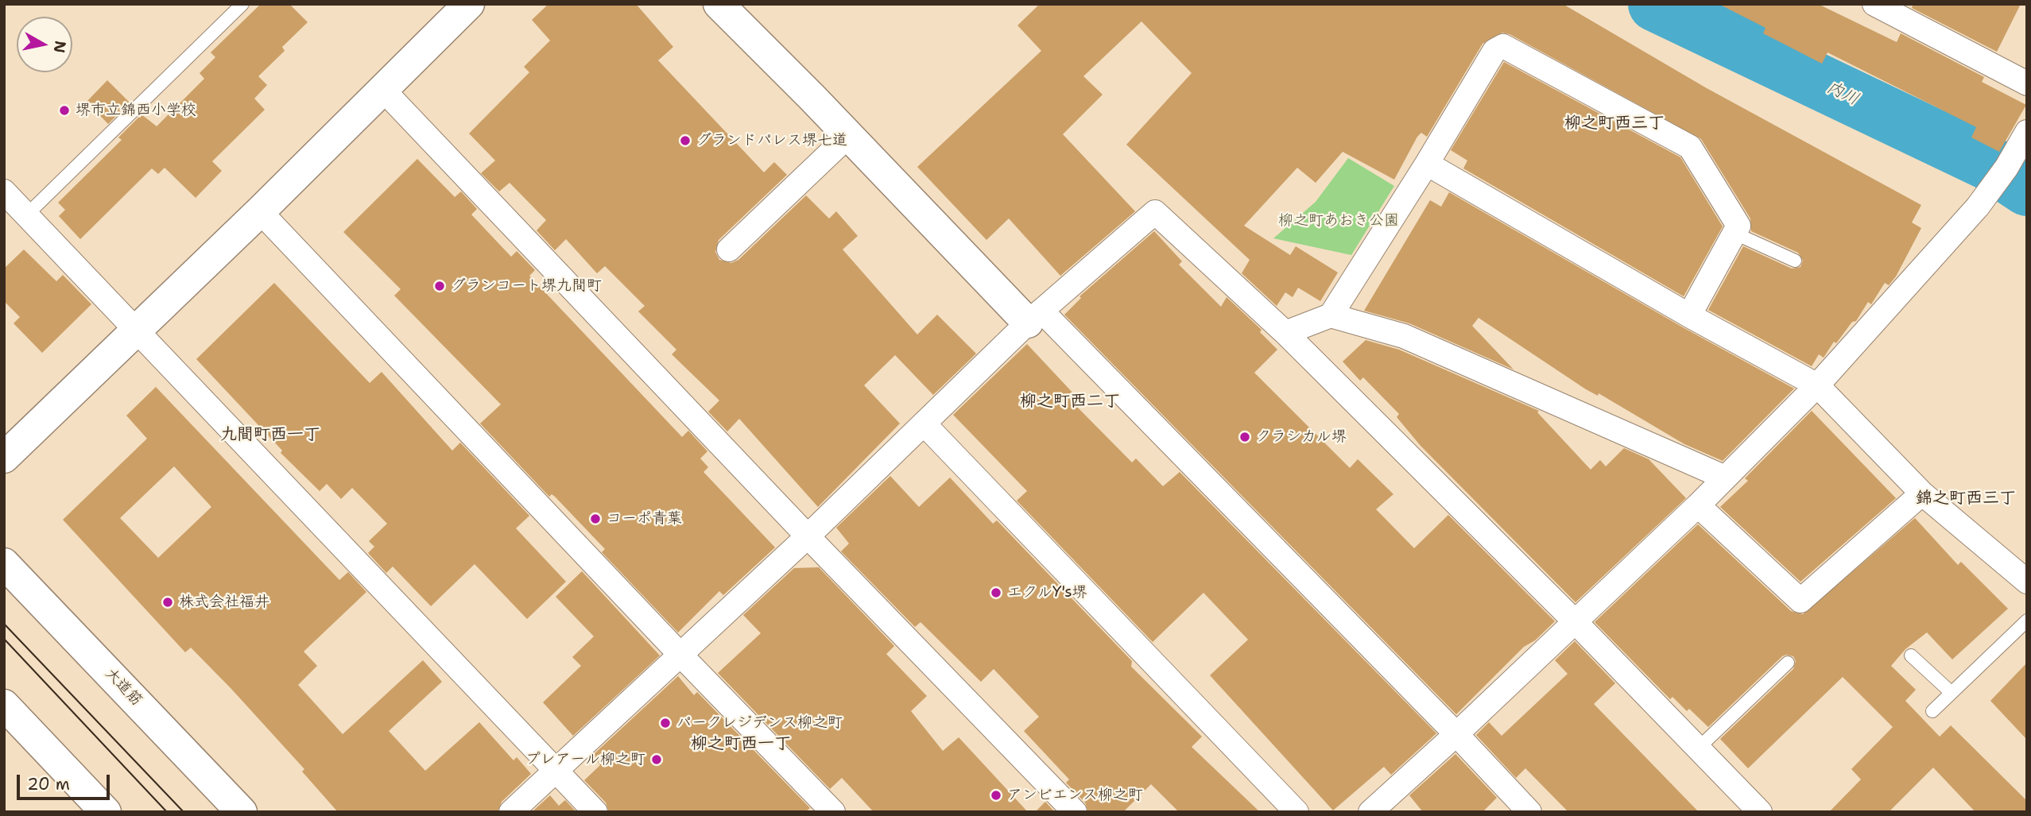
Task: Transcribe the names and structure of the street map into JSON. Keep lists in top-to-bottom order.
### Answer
{
  "streets": {
    "street": ["大道筋"]
  },
  "districts": [
    "柳之町西三丁",
    "柳之町西二丁",
    "九間町西一丁",
    "錦之町西三丁",
    "柳之町西一丁"
  ],
  "water": ["内川"],
  "parks": ["柳之町あおき公園"],
  "places": [
    "堺市立錦西小学校",
    "グランドパレス堺七道",
    "グランコート堺九間町",
    "クラシカル堺",
    "コーポ青葉",
    "エクルY's堺",
    "株式会社福井",
    "パークレジデンス柳之町",
    "プレアール柳之町",
    "アンビエンス柳之町"
  ],
  "scale_bar": "20 m",
  "north": "right"
}
